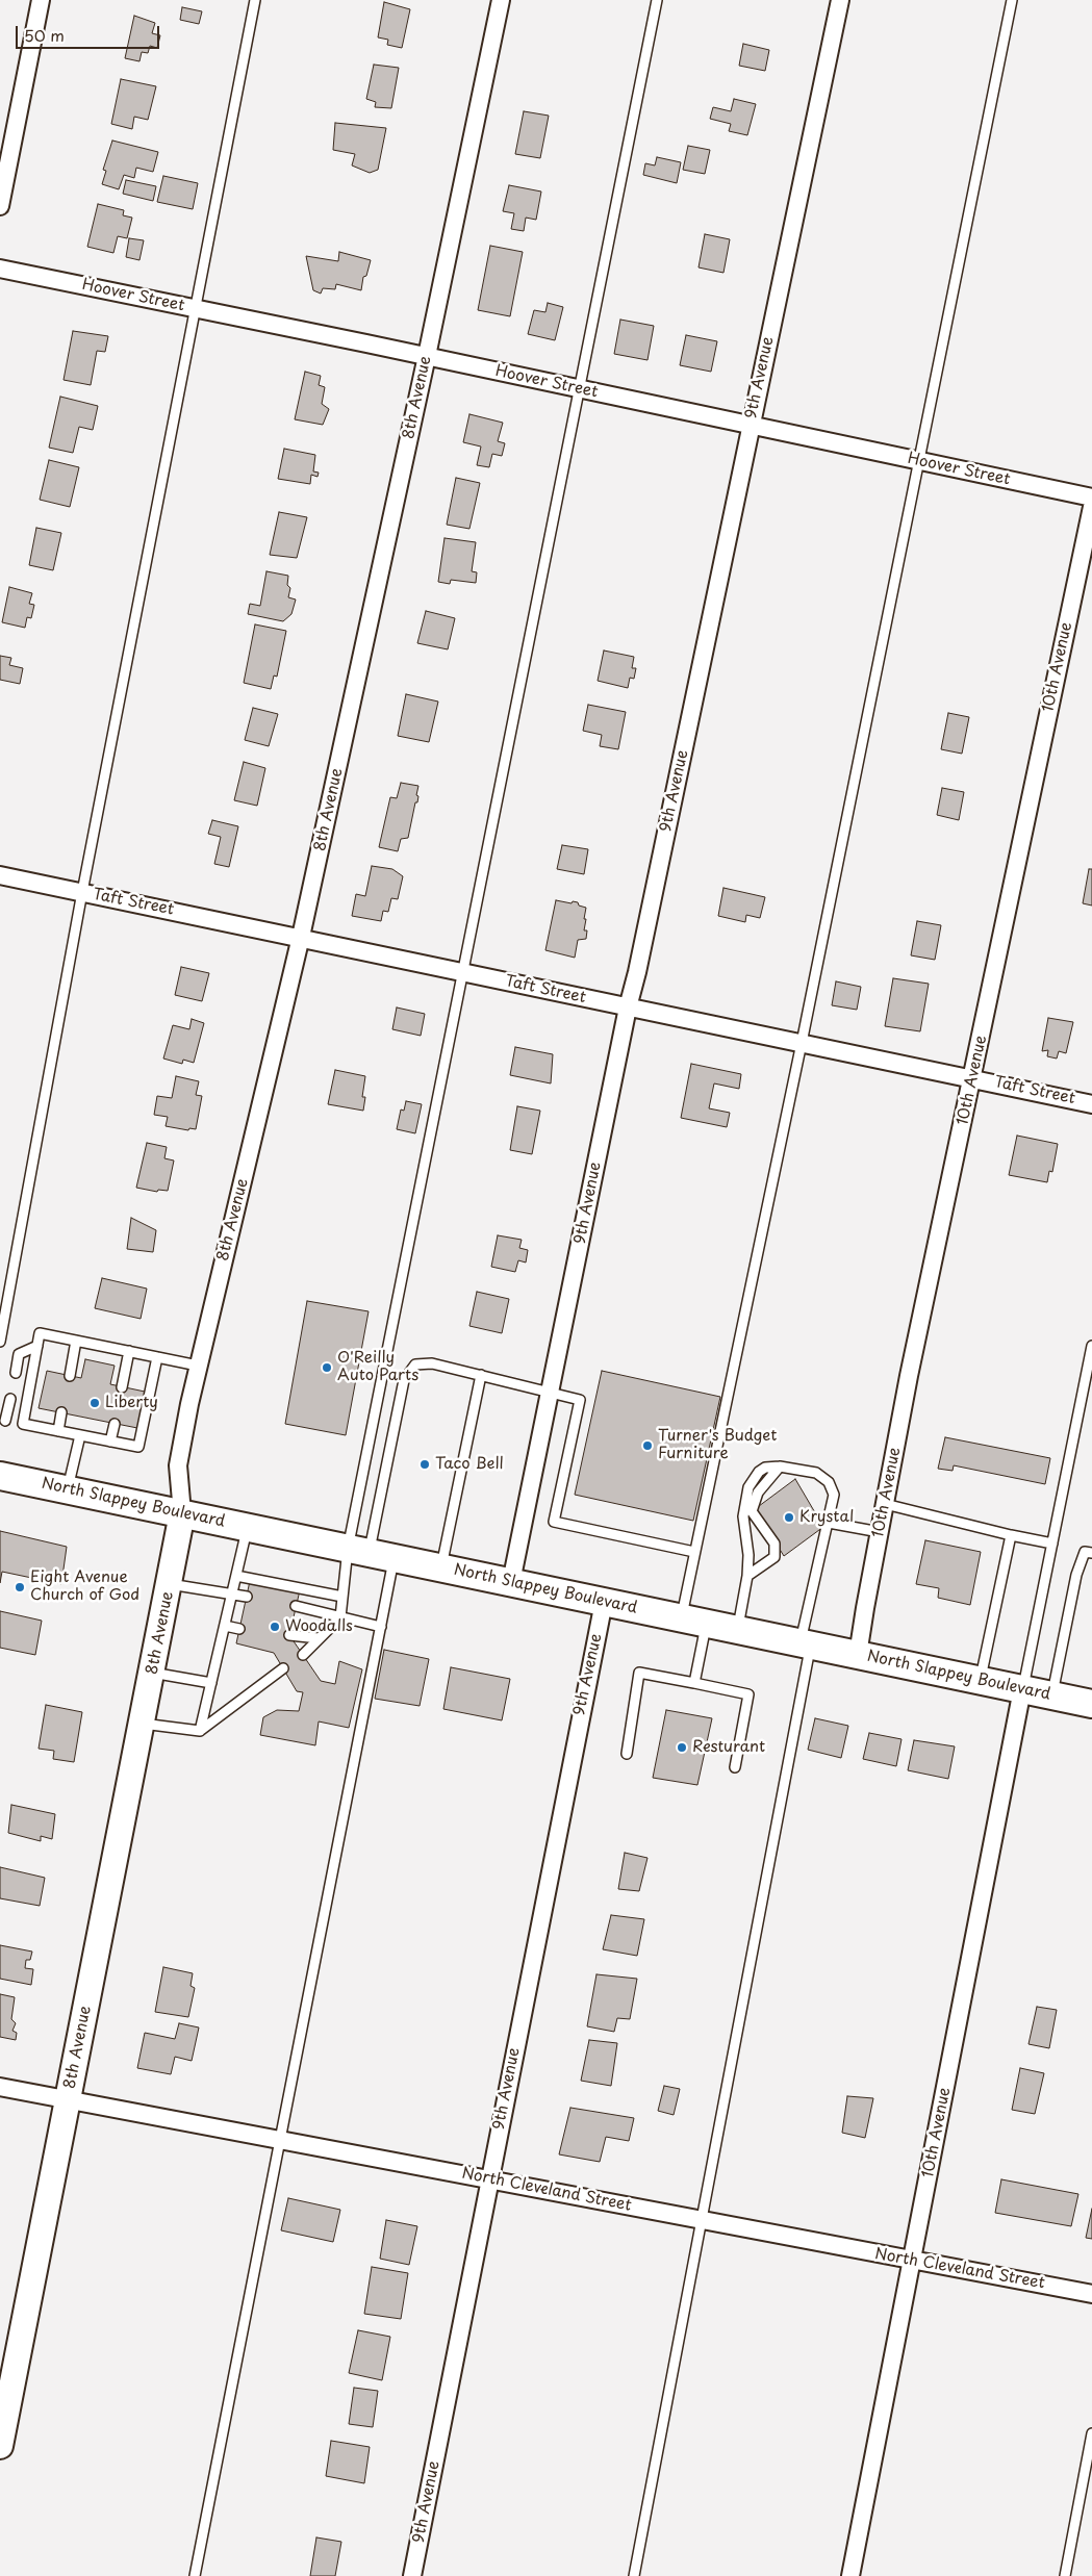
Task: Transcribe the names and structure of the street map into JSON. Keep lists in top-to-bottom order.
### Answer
{
  "streets": {
    "main road": ["North Slappey Boulevard"],
    "street": [
      "Hoover Street",
      "9th Avenue",
      "8th Avenue",
      "10th Avenue",
      "Taft Street",
      "North Cleveland Street"
    ]
  },
  "crossings": [
    ["Hoover Street", "9th Avenue"],
    ["Hoover Street", "8th Avenue"],
    ["9th Avenue", "Taft Street"],
    ["9th Avenue", "North Slappey Boulevard"],
    ["9th Avenue", "North Cleveland Street"],
    ["8th Avenue", "Taft Street"],
    ["8th Avenue", "North Slappey Boulevard"],
    ["8th Avenue", "North Cleveland Street"],
    ["10th Avenue", "Taft Street"],
    ["10th Avenue", "North Slappey Boulevard"],
    ["10th Avenue", "North Cleveland Street"]
  ],
  "places": [
    "O'Reilly Auto Parts",
    "Liberty",
    "Turner's Budget Furniture",
    "Taco Bell",
    "Krystal",
    "Eight Avenue Church of God",
    "Woodalls",
    "Resturant"
  ],
  "scale_bar": "50 m"
}
